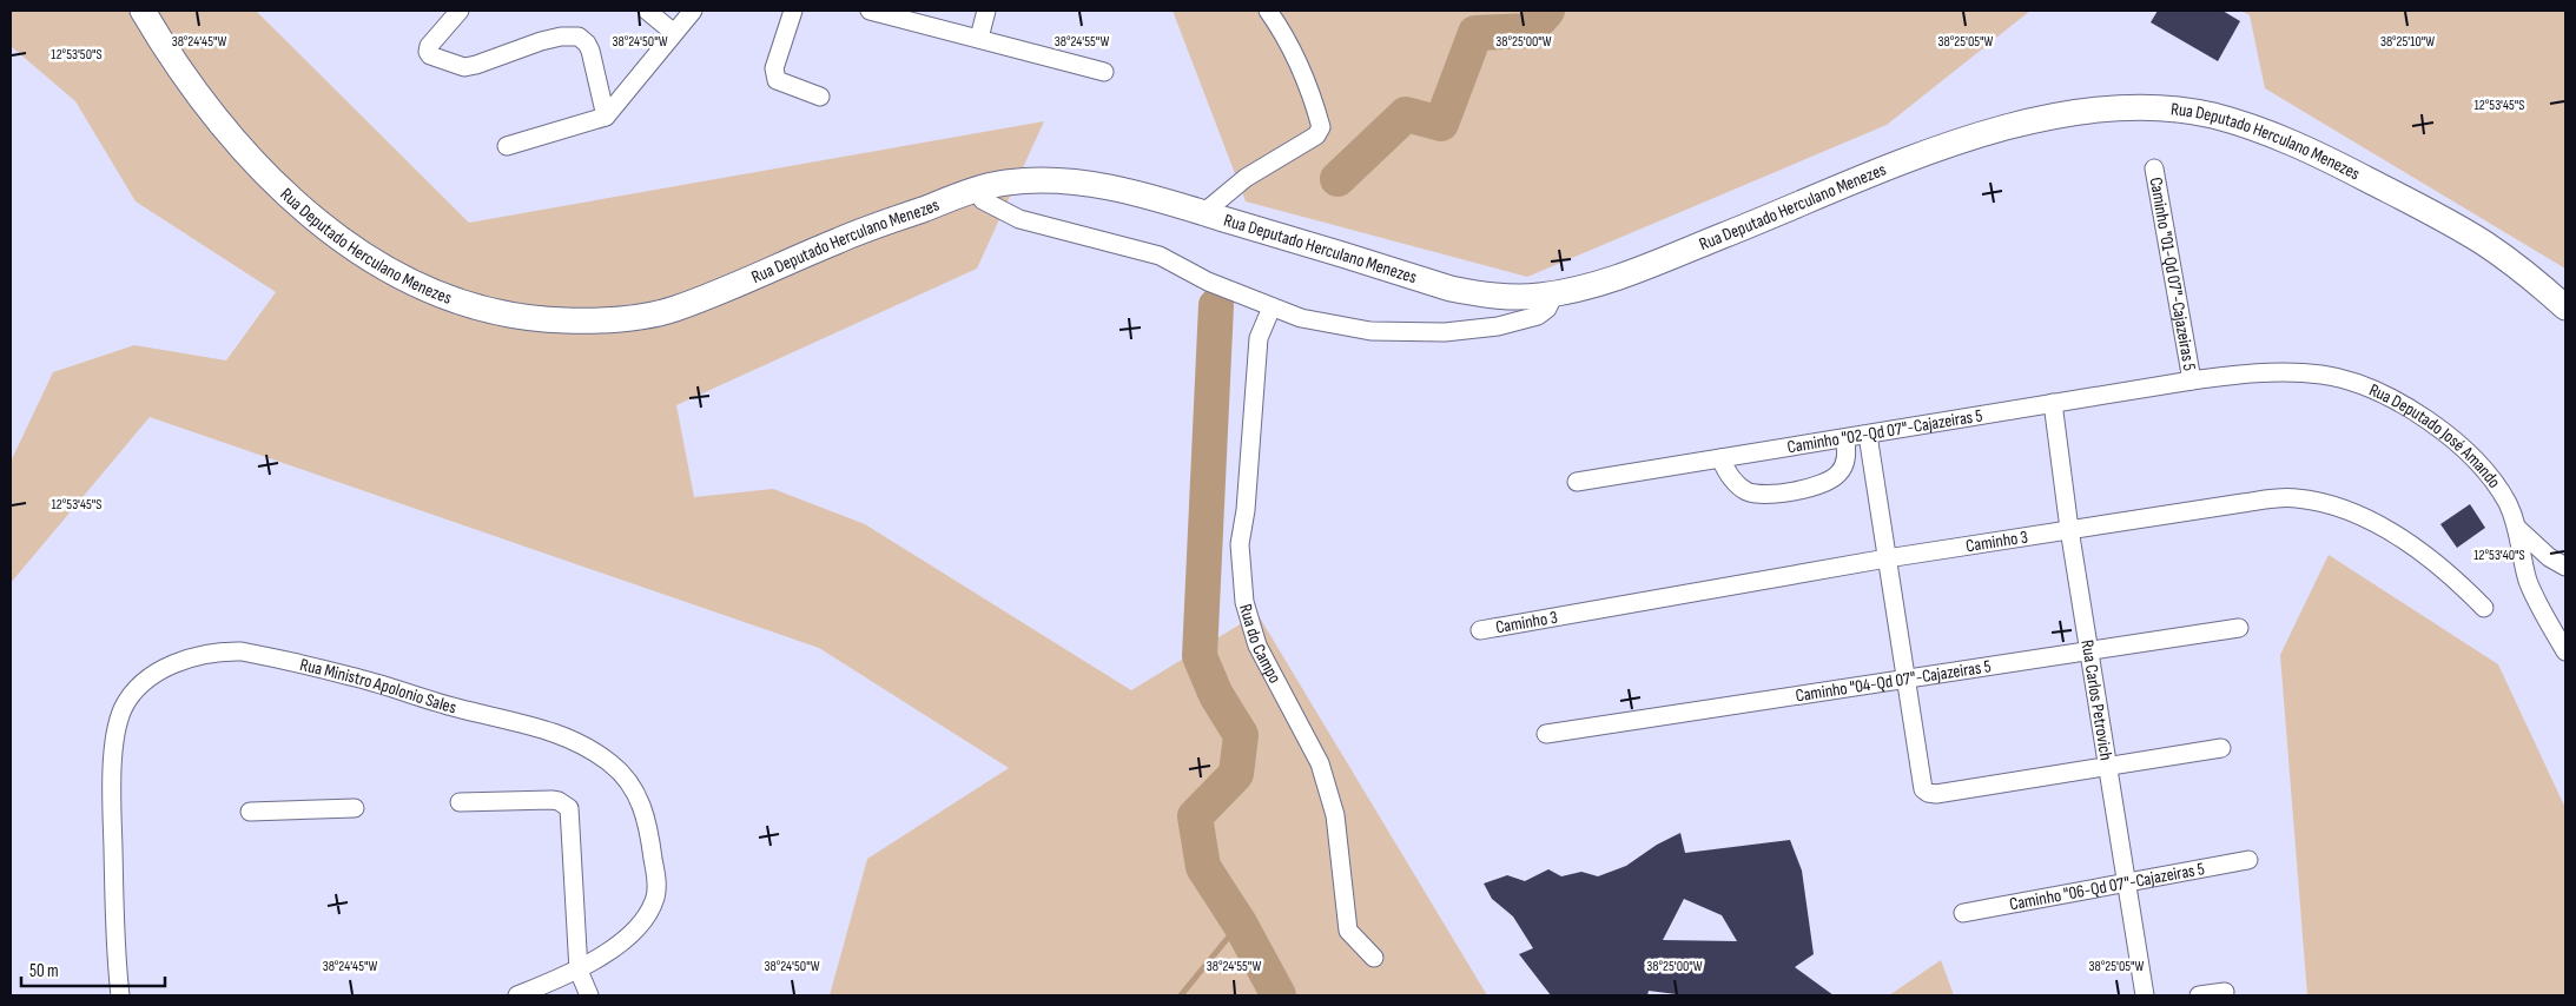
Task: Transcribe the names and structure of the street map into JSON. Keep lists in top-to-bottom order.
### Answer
{
  "streets": {
    "main road": ["Rua Deputado Herculano Menezes"],
    "street": [
      "Caminho \"01-Qd 07\"-Cajazeiras 5",
      "Caminho \"02-Qd 07\"-Cajazeiras 5",
      "Rua Deputado José Amando",
      "Caminho 3",
      "Rua do Campo",
      "Caminho \"04-Qd 07\"-Cajazeiras 5",
      "Rua Ministro Apolonio Sales",
      "Rua Carlos Petrovich",
      "Caminho \"06-Qd 07\"-Cajazeiras 5"
    ]
  },
  "crossings": [
    ["Caminho \"01-Qd 07\"-Cajazeiras 5", "Caminho \"02-Qd 07\"-Cajazeiras 5"],
    ["Caminho \"01-Qd 07\"-Cajazeiras 5", "Rua Deputado José Amando"],
    ["Caminho \"02-Qd 07\"-Cajazeiras 5", "Rua Deputado José Amando"],
    ["Caminho \"02-Qd 07\"-Cajazeiras 5", "Rua Carlos Petrovich"],
    ["Caminho 3", "Rua Carlos Petrovich"],
    ["Caminho \"04-Qd 07\"-Cajazeiras 5", "Rua Carlos Petrovich"],
    ["Rua Carlos Petrovich", "Caminho \"06-Qd 07\"-Cajazeiras 5"]
  ],
  "scale_bar": "50 m",
  "coordinates": [
    "38°24'45\"W",
    "38°24'50\"W",
    "38°24'55\"W",
    "38°25'00\"W",
    "38°25'05\"W",
    "38°25'10\"W",
    "12°53'50\"S",
    "12°53'45\"S",
    "12°53'40\"S"
  ]
}
